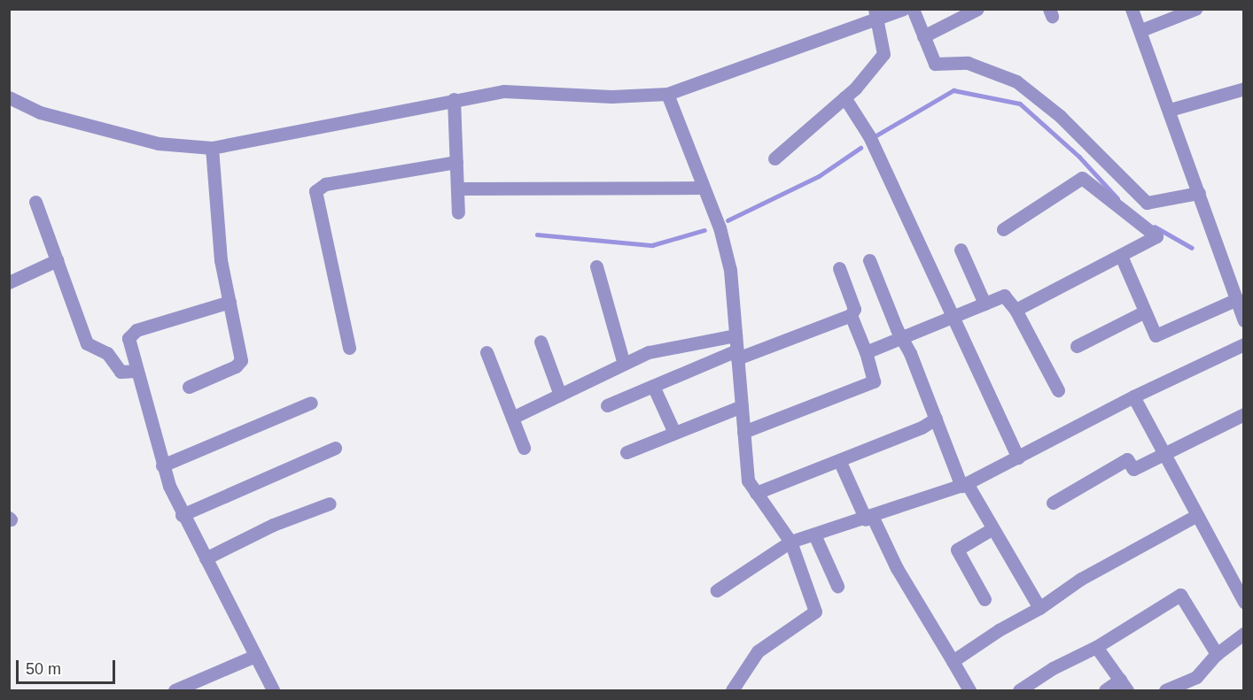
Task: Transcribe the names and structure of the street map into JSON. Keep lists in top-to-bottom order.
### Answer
{
  "scale_bar": "50 m"
}
